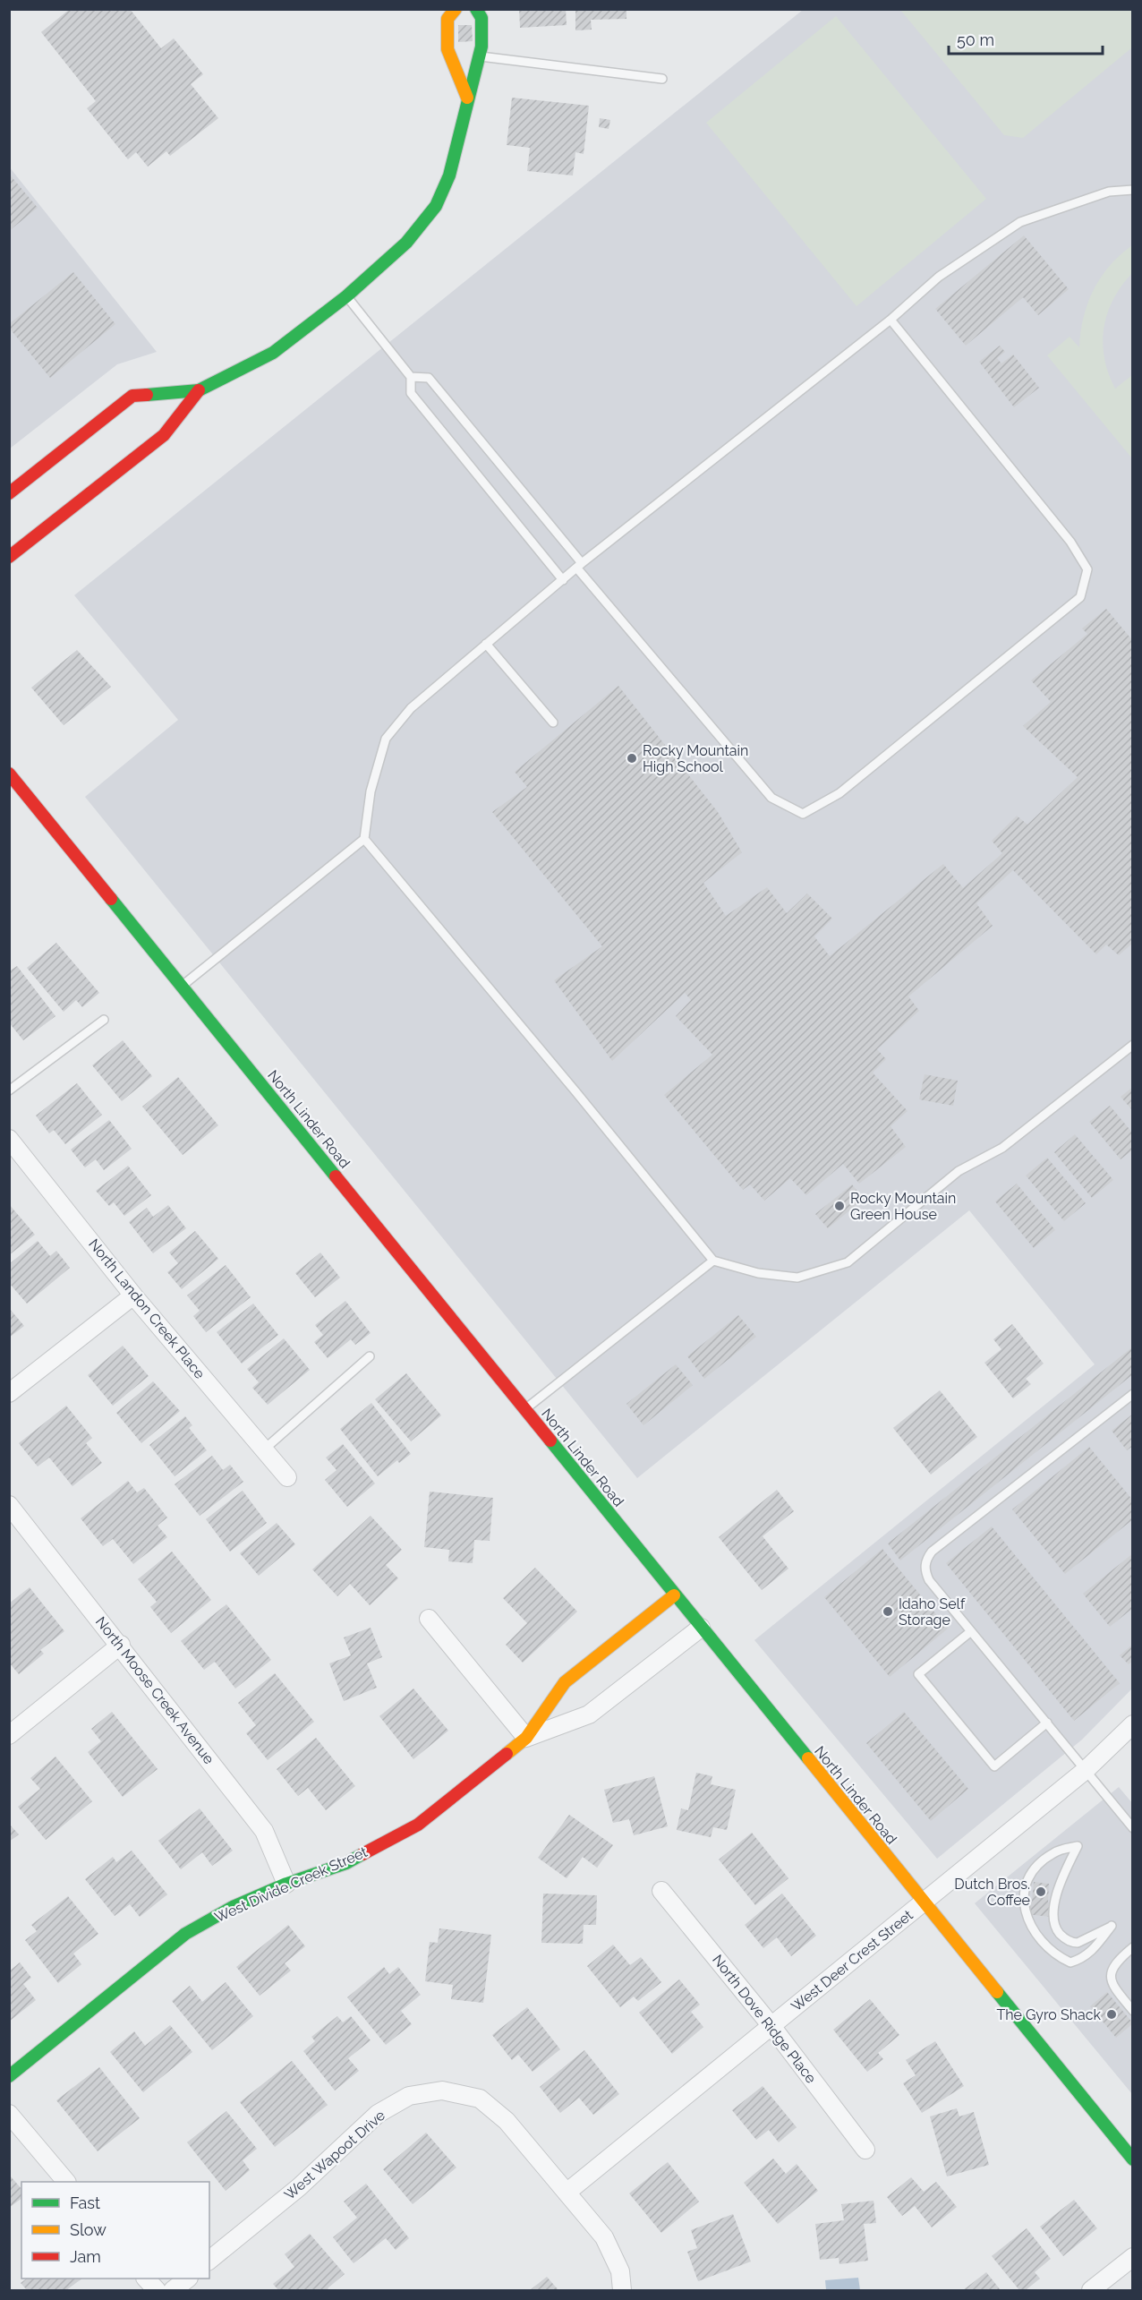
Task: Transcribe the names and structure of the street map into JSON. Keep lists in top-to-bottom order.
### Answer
{
  "streets": {
    "street": [
      "North Linder Road",
      "North Landon Creek Place",
      "North Moose Creek Avenue",
      "West Divide Creek Street",
      "West Deer Crest Street",
      "North Dove Ridge Place",
      "West Wapoot Drive"
    ]
  },
  "crossings": [
    ["North Linder Road", "West Divide Creek Street"],
    ["North Linder Road", "West Deer Crest Street"],
    ["North Moose Creek Avenue", "West Divide Creek Street"],
    ["West Deer Crest Street", "North Dove Ridge Place"],
    ["West Deer Crest Street", "West Wapoot Drive"]
  ],
  "places": [
    "Rocky Mountain High School",
    "Rocky Mountain Green House",
    "Idaho Self Storage",
    "Dutch Bros. Coffee",
    "The Gyro Shack"
  ],
  "legend": ["Fast", "Slow", "Jam"],
  "scale_bar": "50 m"
}
